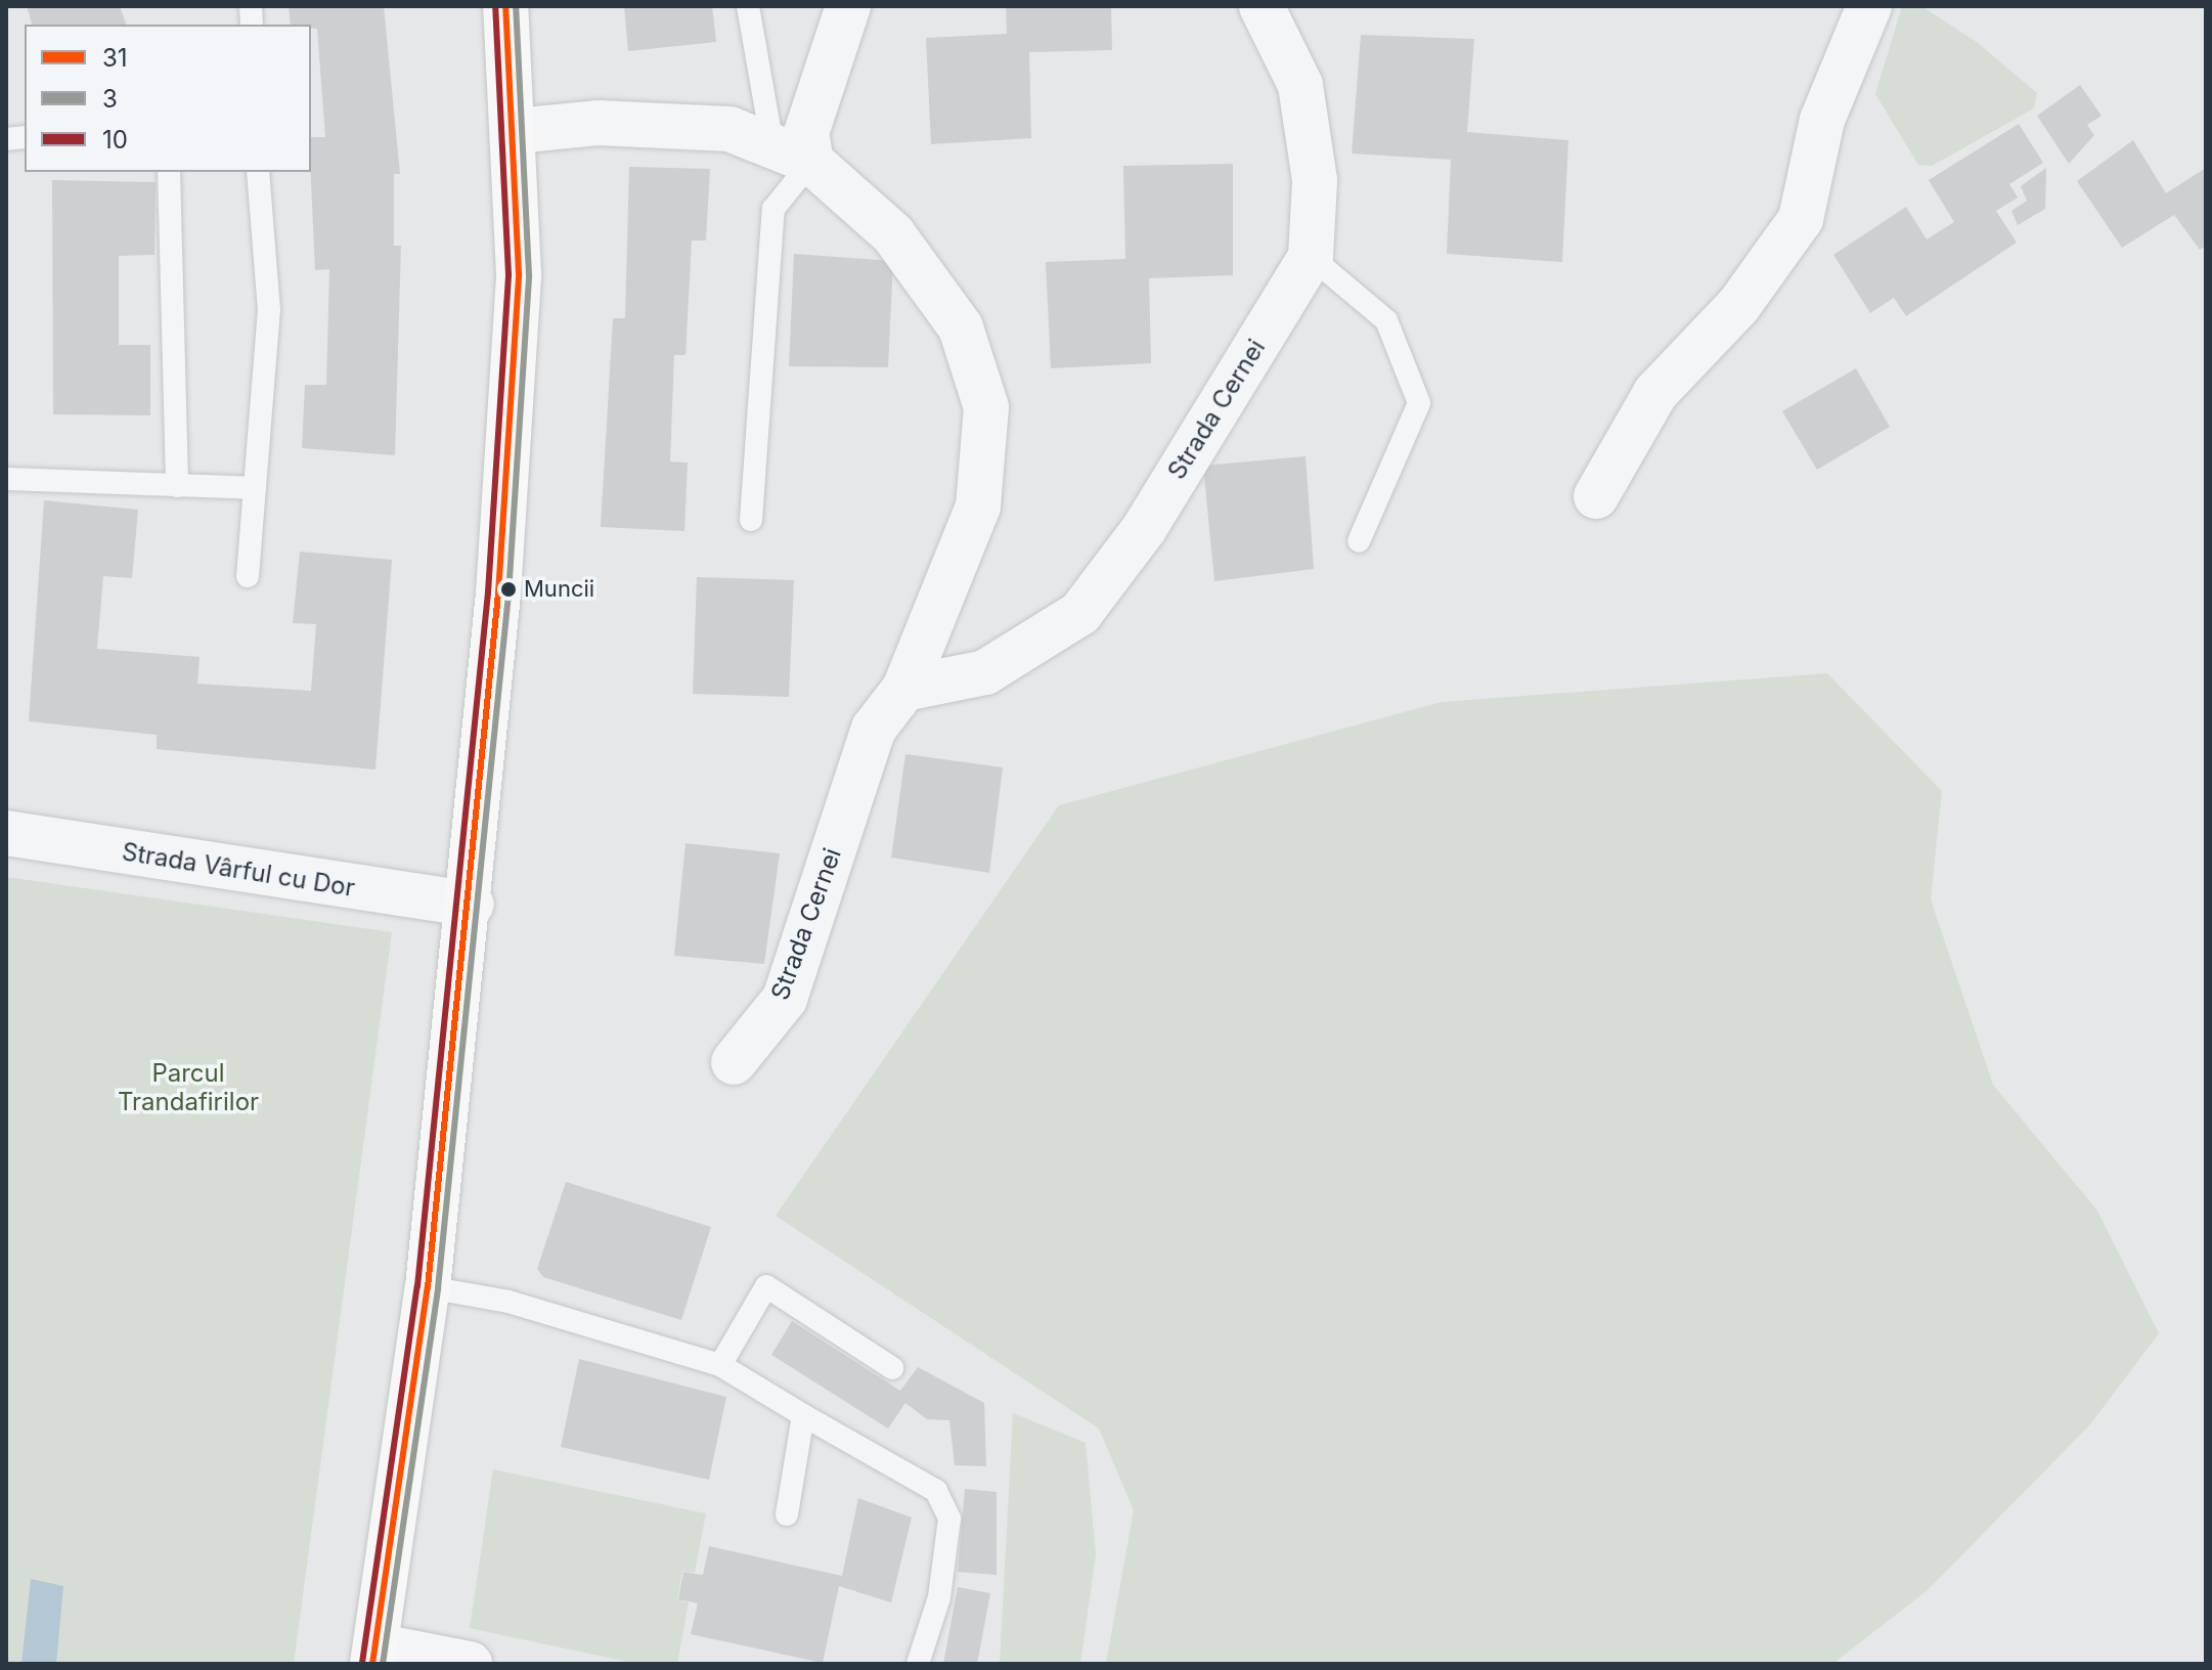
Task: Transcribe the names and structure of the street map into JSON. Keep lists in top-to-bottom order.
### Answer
{
  "streets": {
    "street": ["Strada Cernei", "Strada Vârful cu Dor"]
  },
  "parks": ["Parcul Trandafirilor"],
  "places": ["Muncii"],
  "lines": ["transit line 31", "transit line 3", "transit line 10"],
  "legend": ["31", "3", "10"]
}
